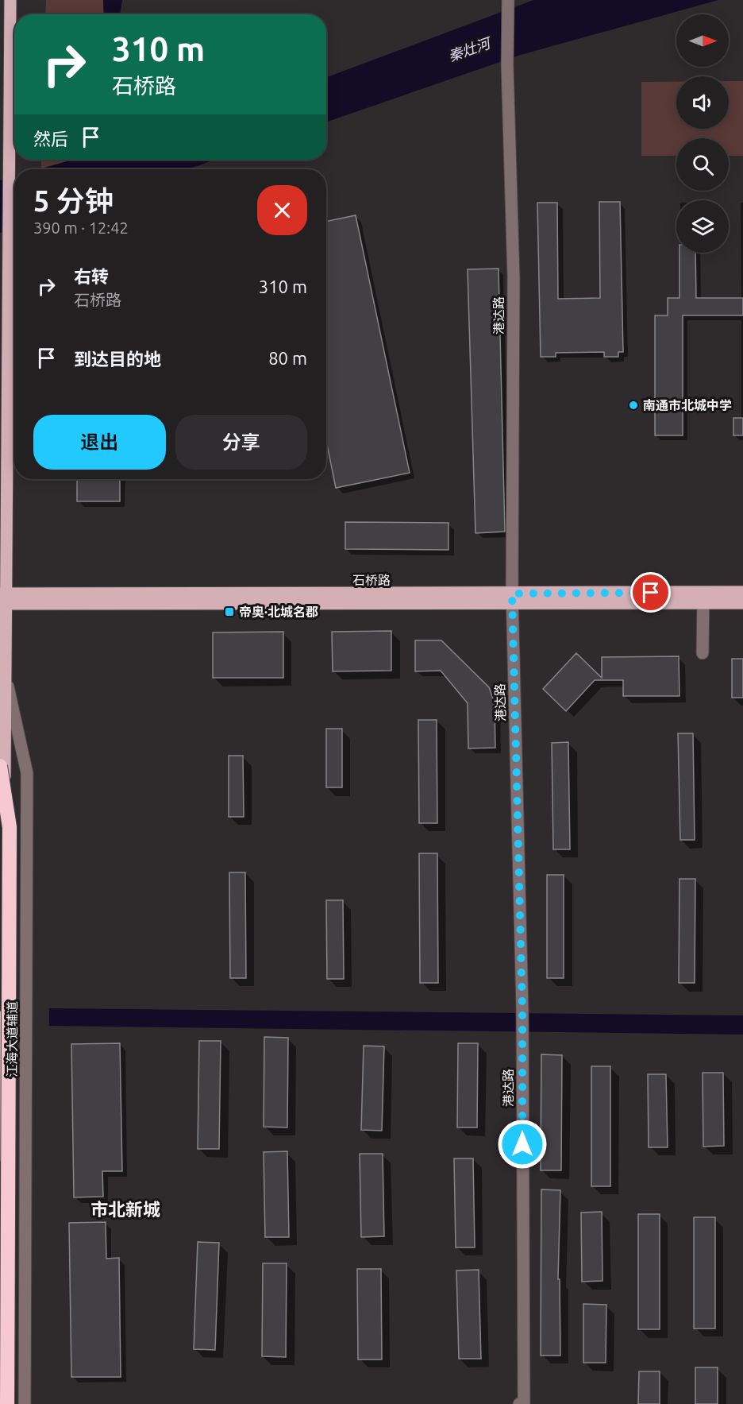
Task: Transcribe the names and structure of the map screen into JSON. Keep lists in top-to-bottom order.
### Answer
{
  "streets": {
    "main road": ["石桥路"],
    "street": ["港达路", "江海大道辅道"]
  },
  "crossings": [
    ["港达路", "石桥路"]
  ],
  "districts": ["市北新城"],
  "water": ["秦灶河"],
  "places": {
    "other": ["南通市北城中学"],
    "transit": ["帝奥·北城名郡"]
  },
  "north": "right",
  "page": {
    "turn": ["310 m", "石桥路"],
    "then": "然后",
    "heading": ["5 分钟", "390 m · 12:42"],
    "list": [
      {
        "name": "右转",
        "note": "石桥路",
        "value": "310 m"
      },
      {
        "name": "到达目的地",
        "value": "80 m"
      }
    ],
    "buttons": ["退出", "分享"]
  }
}
